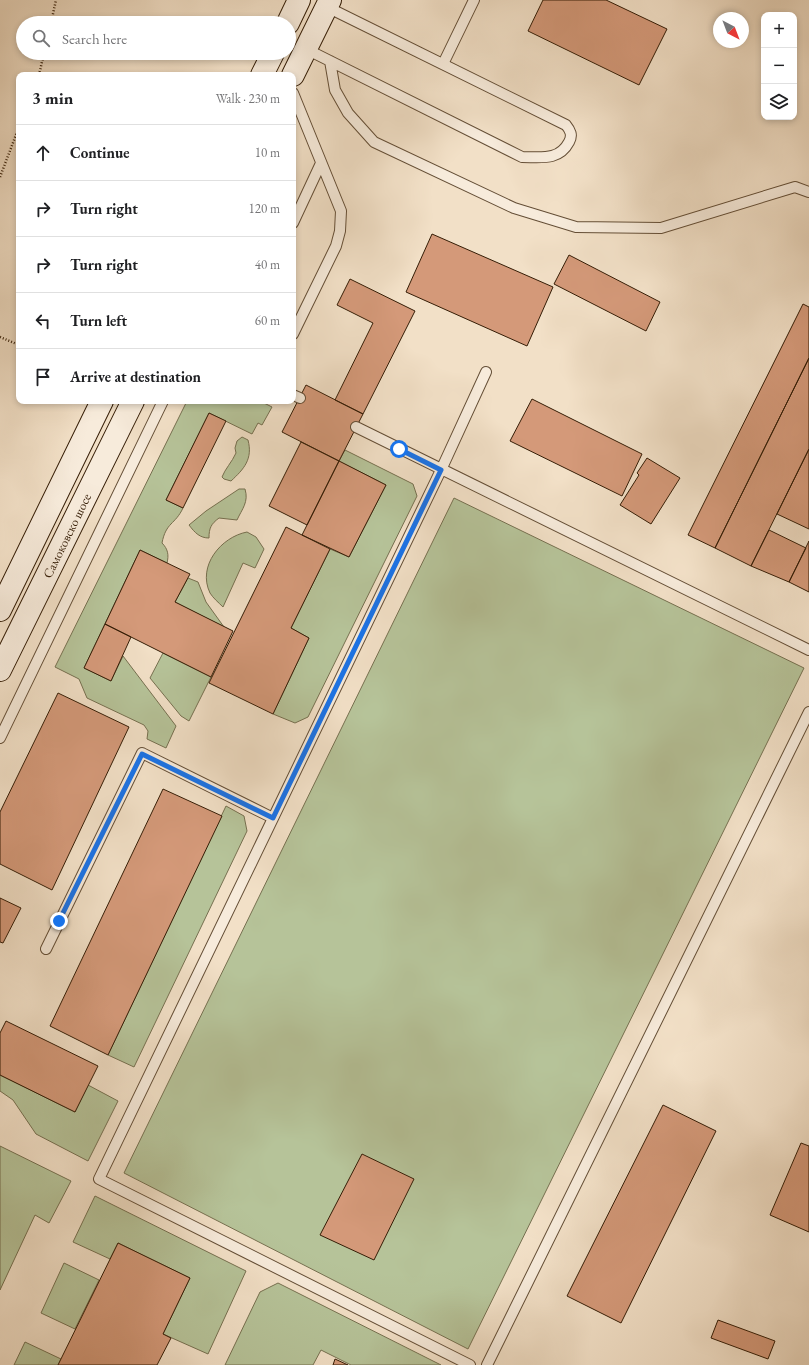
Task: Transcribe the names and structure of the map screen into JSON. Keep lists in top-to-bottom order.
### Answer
{
  "streets": {
    "main road": ["Самоковско шосе"]
  },
  "north": "bottom right",
  "page": {
    "map_buttons": ["+", "−"],
    "search": "Search here",
    "heading": ["3 min", "Walk · 230 m"],
    "list": [
      ["Continue", "10 m"],
      ["Turn right", "120 m"],
      ["Turn right", "40 m"],
      ["Turn left", "60 m"],
      "Arrive at destination"
    ]
  }
}
